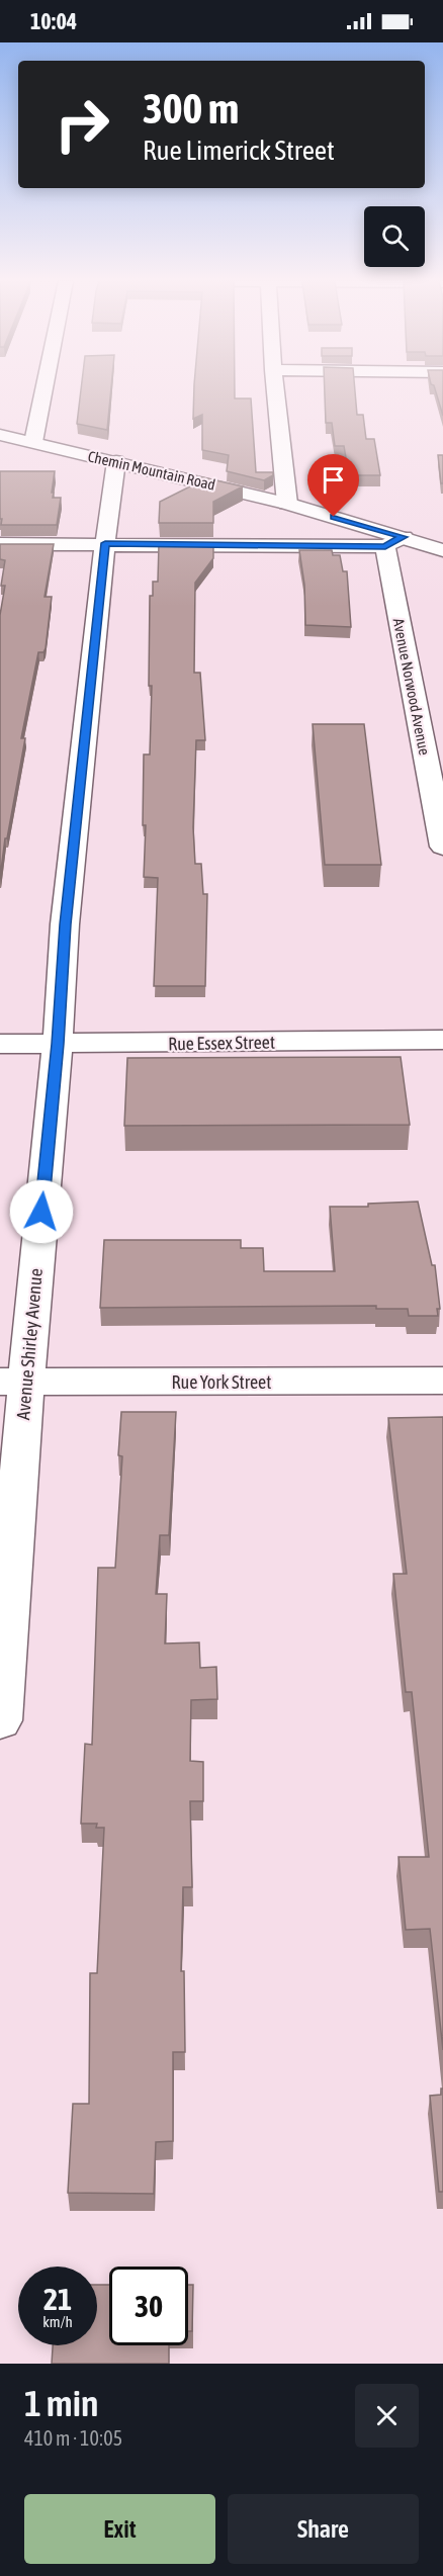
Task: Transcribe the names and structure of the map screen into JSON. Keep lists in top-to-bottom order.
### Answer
{
  "streets": {
    "street": [
      "Chemin Mountain Road",
      "Avenue Norwood Avenue",
      "Rue Essex Street",
      "Avenue Shirley Avenue",
      "Rue York Street"
    ]
  },
  "crossings": [
    ["Chemin Mountain Road", "Avenue Norwood Avenue"],
    ["Chemin Mountain Road", "Avenue Shirley Avenue"],
    ["Rue Essex Street", "Avenue Shirley Avenue"],
    ["Avenue Shirley Avenue", "Rue York Street"]
  ],
  "page": {
    "status": "10:04",
    "turn": ["300 m", "Rue Limerick Street"],
    "speed": "21 km/h",
    "limit": "30",
    "heading": ["1 min", "410 m · 10:05"],
    "buttons": ["Exit", "Share"]
  }
}
